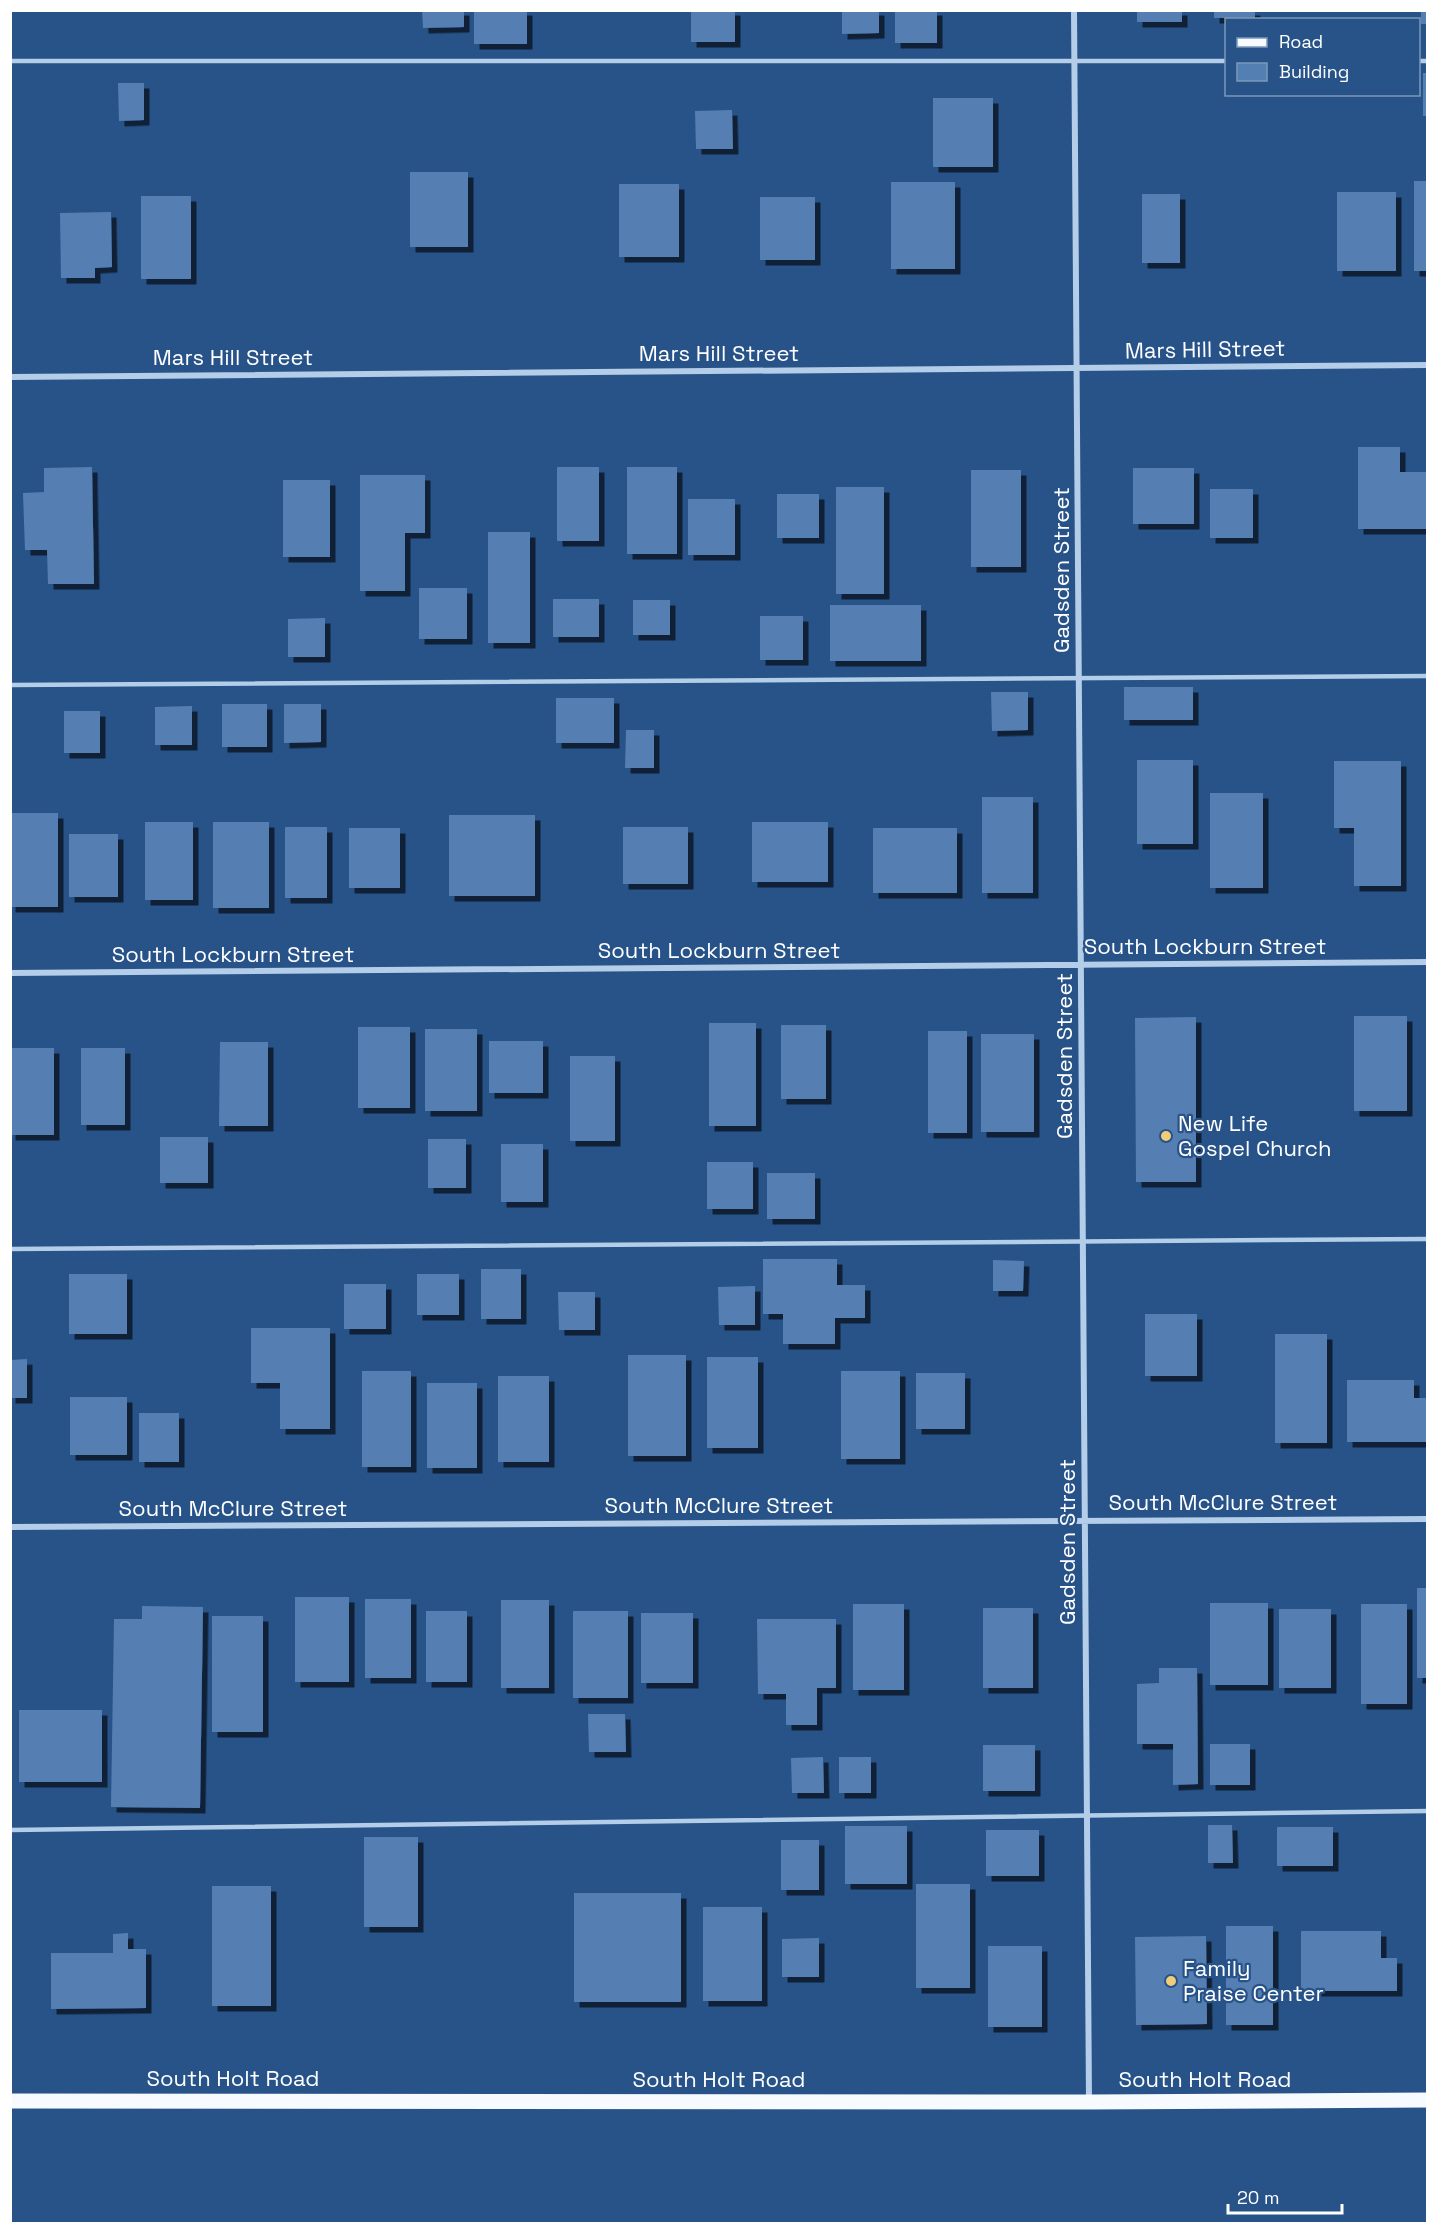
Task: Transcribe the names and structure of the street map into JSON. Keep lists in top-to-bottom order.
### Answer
{
  "streets": {
    "main road": ["South Holt Road"],
    "street": [
      "Mars Hill Street",
      "Gadsden Street",
      "South Lockburn Street",
      "South McClure Street"
    ]
  },
  "crossings": [
    ["Mars Hill Street", "Gadsden Street"],
    ["Gadsden Street", "South Lockburn Street"],
    ["Gadsden Street", "South McClure Street"],
    ["Gadsden Street", "South Holt Road"]
  ],
  "places": ["New Life Gospel Church", "Family Praise Center"],
  "legend": ["Road", "Building"],
  "scale_bar": "20 m"
}
